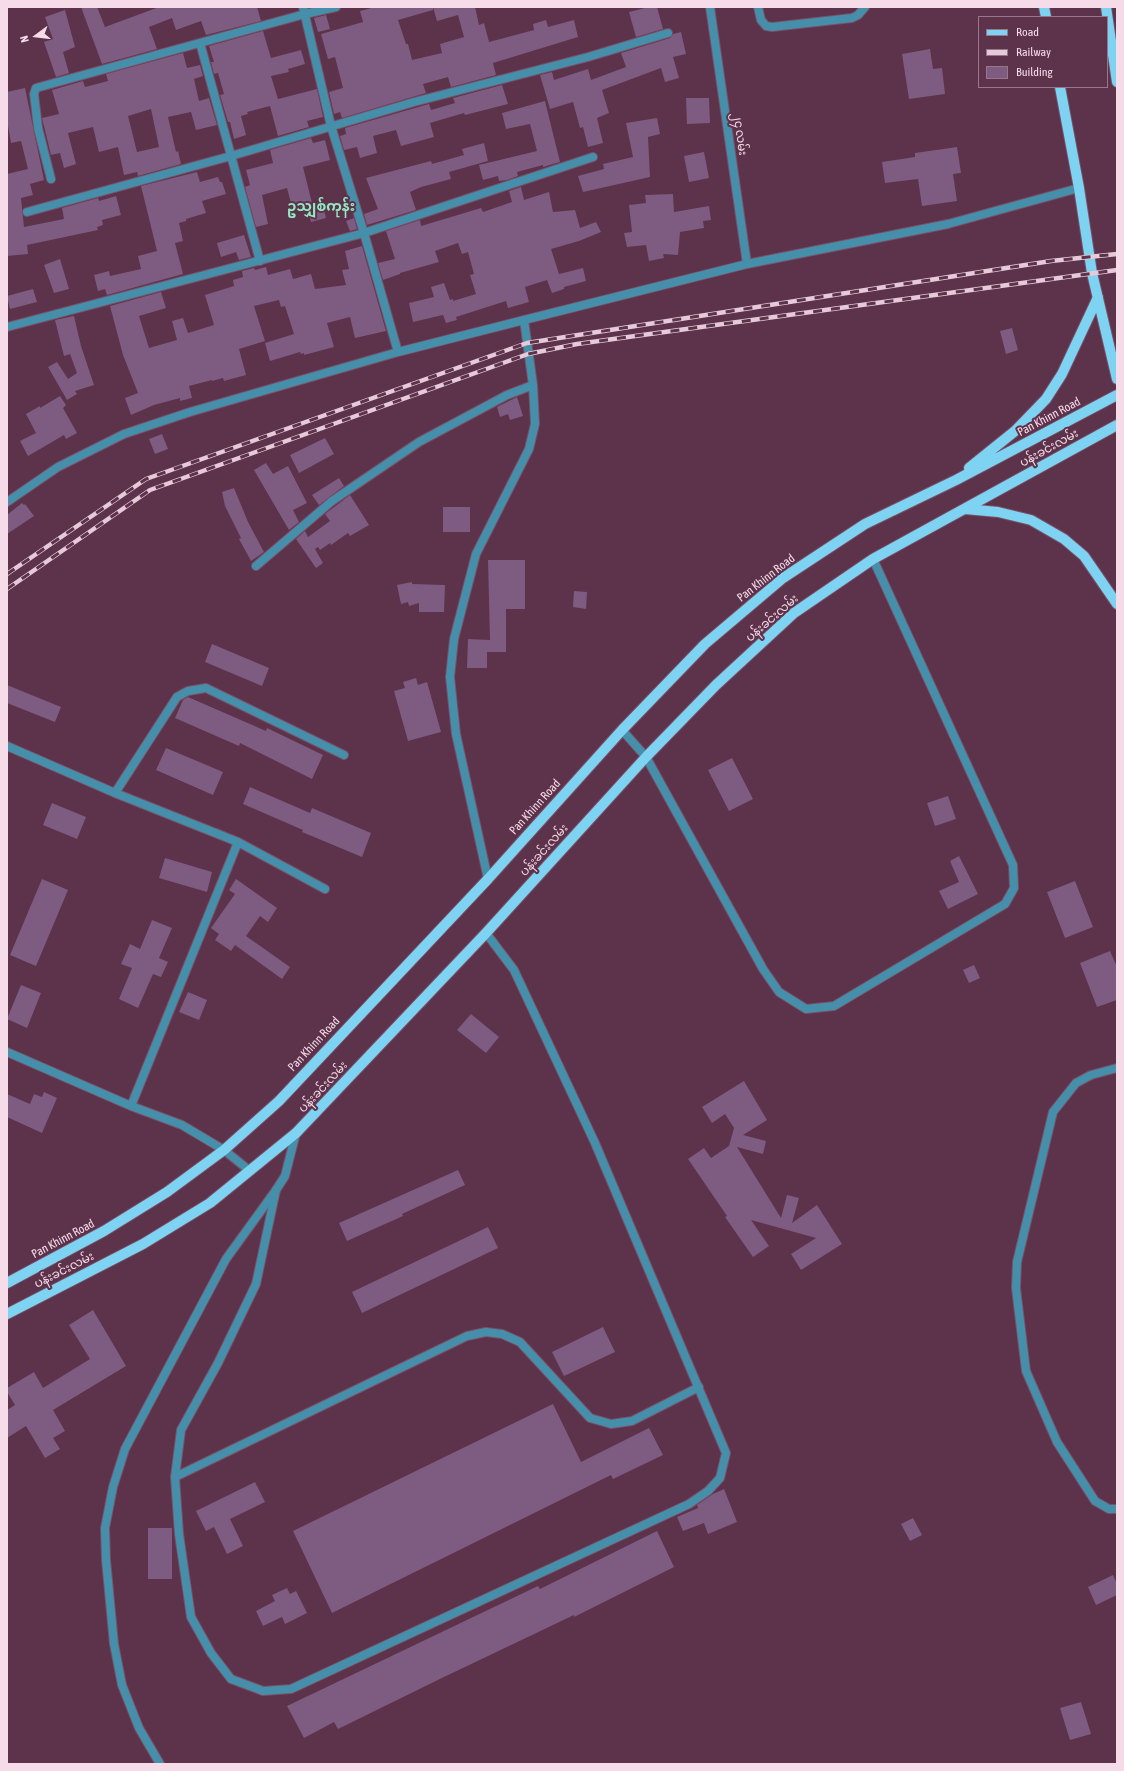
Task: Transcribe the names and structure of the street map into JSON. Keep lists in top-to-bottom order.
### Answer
{
  "streets": {
    "main road": ["Pan Khinn Road", "ပန်းခင်းလမ်း"],
    "street": ["၂၄ လမ်း"]
  },
  "districts": ["ဥသျှစ်ကုန်း"],
  "legend": ["Road", "Railway", "Building"],
  "north": "left"
}
